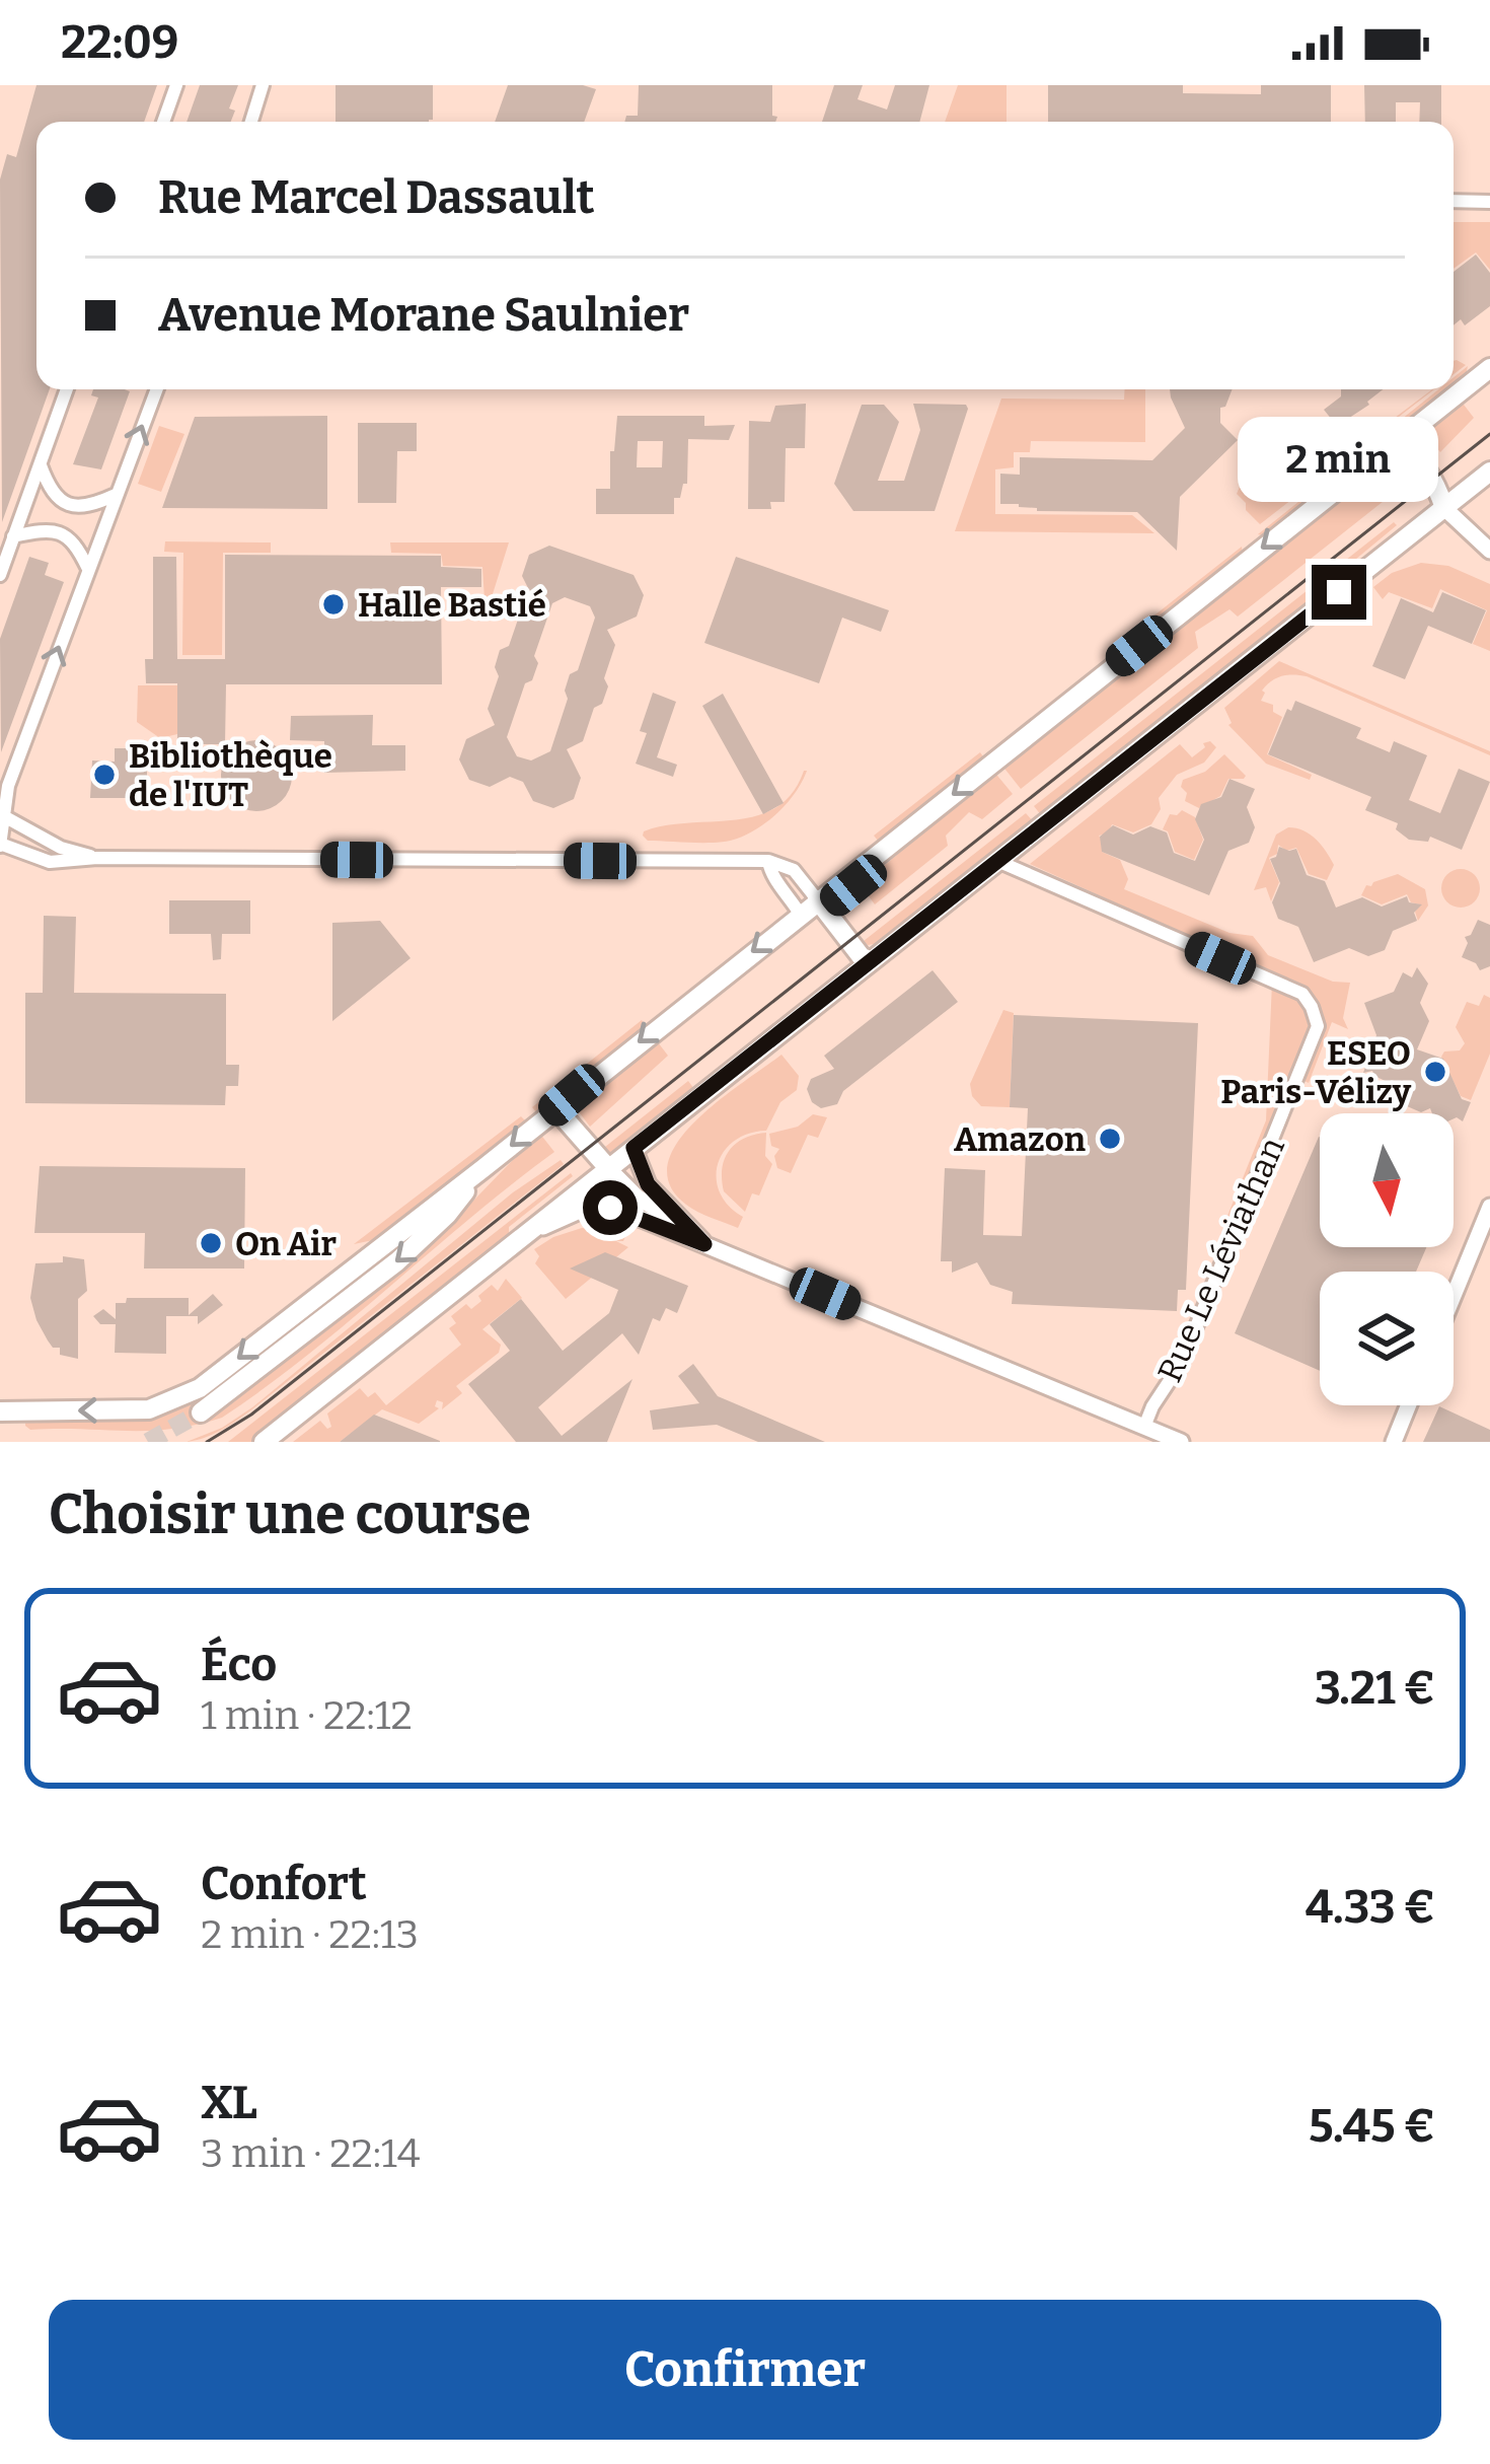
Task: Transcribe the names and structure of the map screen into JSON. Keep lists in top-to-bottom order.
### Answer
{
  "streets": {
    "street": ["Rue Le Léviathan"]
  },
  "places": [
    "Halle Bastié",
    "Bibliothèque de l'IUT",
    "ESEO Paris-Vélizy",
    "Amazon",
    "On Air"
  ],
  "north": "bottom",
  "page": {
    "status": "22:09",
    "banner": ["Rue Marcel Dassault", "Avenue Morane Saulnier"],
    "bubble": "2 min",
    "heading": "Choisir une course",
    "list": [
      {
        "name": "Éco",
        "note": "1 min · 22:12",
        "value": "3.21 €"
      },
      {
        "name": "Confort",
        "note": "2 min · 22:13",
        "value": "4.33 €"
      },
      {
        "name": "XL",
        "note": "3 min · 22:14",
        "value": "5.45 €"
      }
    ],
    "buttons": "Confirmer"
  }
}
